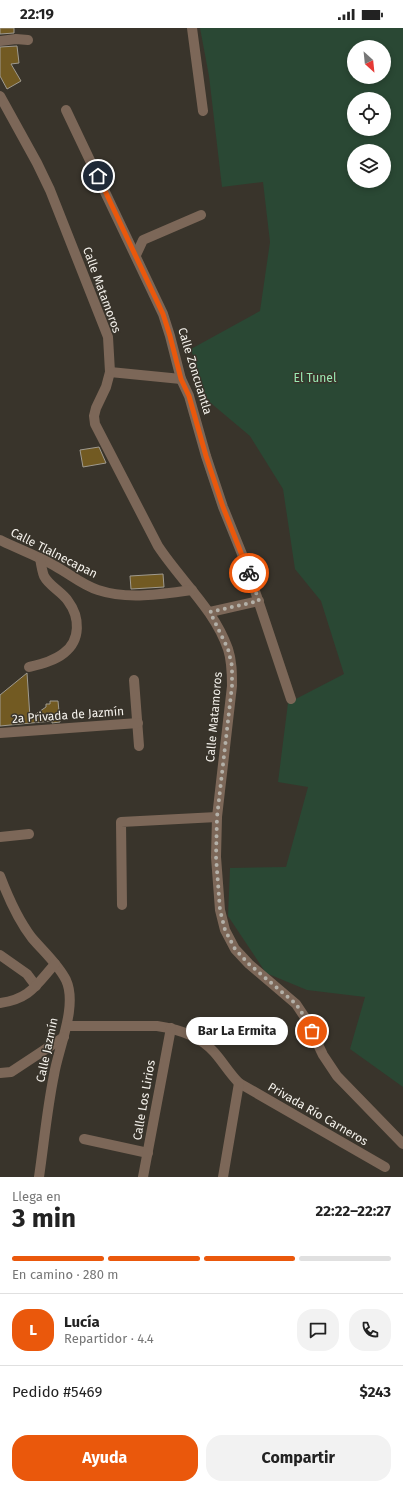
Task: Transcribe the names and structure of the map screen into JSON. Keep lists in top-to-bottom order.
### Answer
{
  "streets": {
    "street": [
      "Calle Matamoros",
      "Calle Zoncuantla",
      "Calle Tlalnecapan",
      "2a Privada de Jazmín",
      "Calle Jazmín",
      "Calle Los Lirios",
      "Privada Río Carneros"
    ]
  },
  "crossings": [
    ["Calle Matamoros", "Calle Tlalnecapan"],
    ["Calle Jazmín", "Privada Río Carneros"],
    ["Calle Los Lirios", "Privada Río Carneros"]
  ],
  "parks": ["El Tunel"],
  "places": ["Bar La Ermita"],
  "north": "bottom right",
  "page": {
    "status": "22:19",
    "bubble": "Bar La Ermita",
    "heading": ["3 min", "Llega en", "22:22–22:27"],
    "panel": [
      "Lucía",
      "Repartidor · 4.4",
      "Pedido #5469",
      "$243"
    ],
    "bar": "En camino · 280 m",
    "round": "L",
    "buttons": ["Ayuda", "Compartir"]
  }
}
